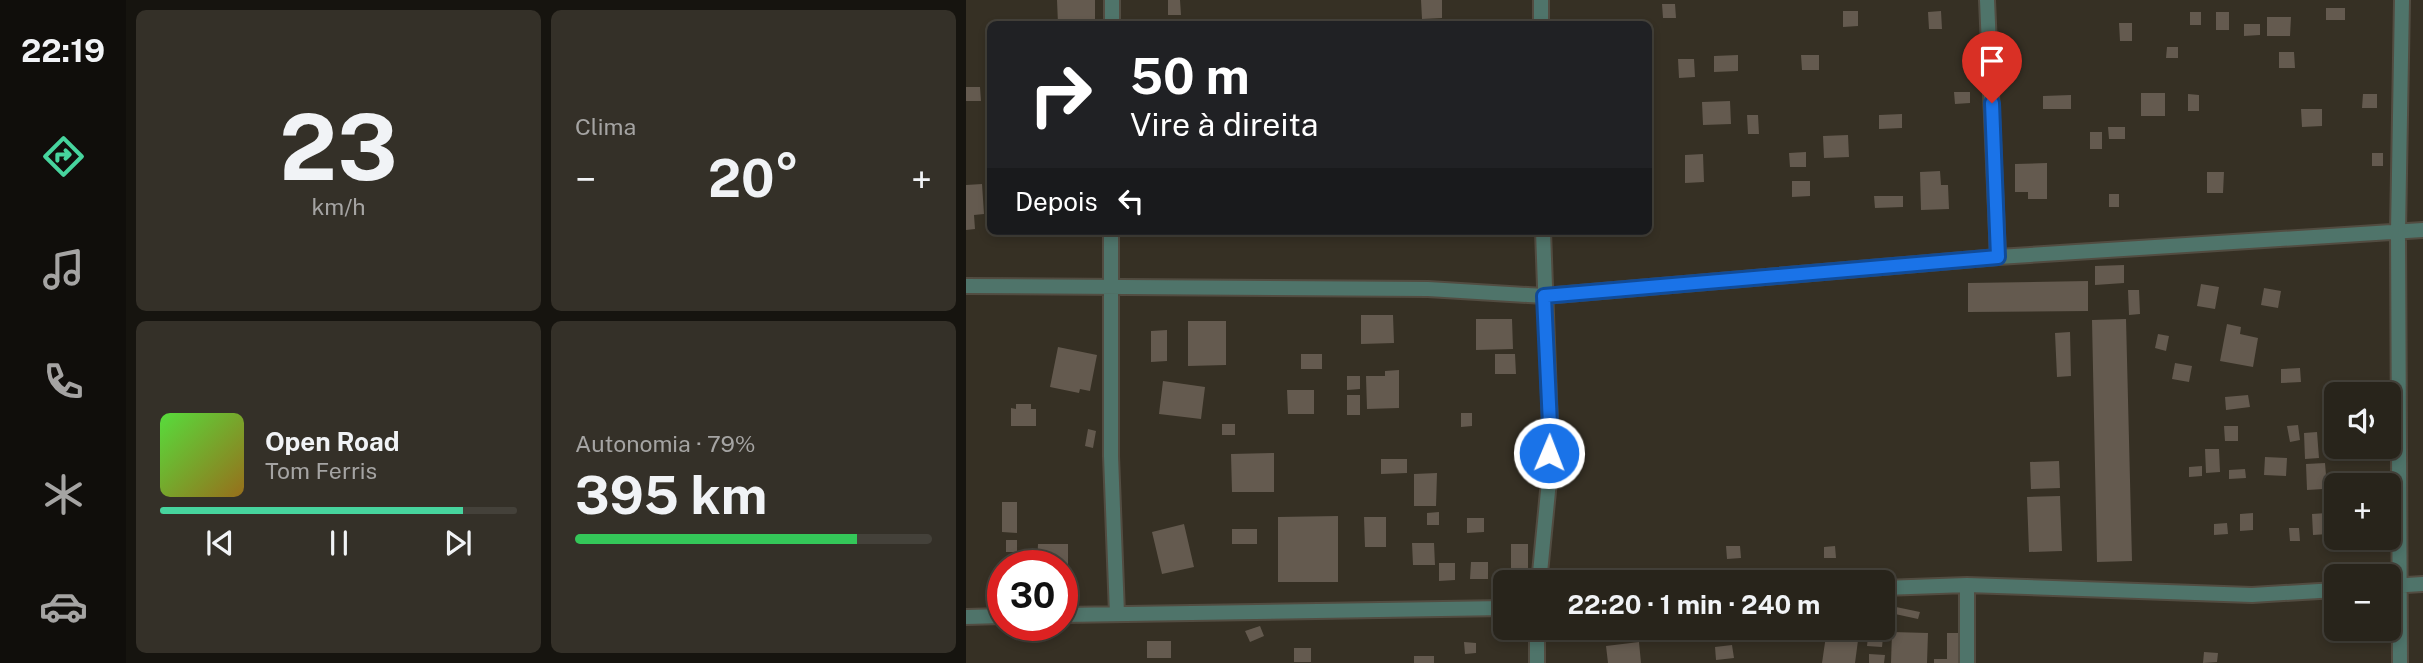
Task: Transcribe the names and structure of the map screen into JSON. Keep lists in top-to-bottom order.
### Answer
{
  "page": {
    "tabs": "22:19",
    "tile": [
      ["23", "km/h"],
      "Clima",
      ["Autonomia · 79%", "395 km"]
    ],
    "turn": ["50 m", "Vire à direita"],
    "heat": ["−", "20°", "+"],
    "then": "Depois",
    "map_buttons": ["+", "−"],
    "song": ["Open Road", "Tom Ferris"],
    "limit": "30",
    "trip": "22:20 · 1 min · 240 m"
  }
}
